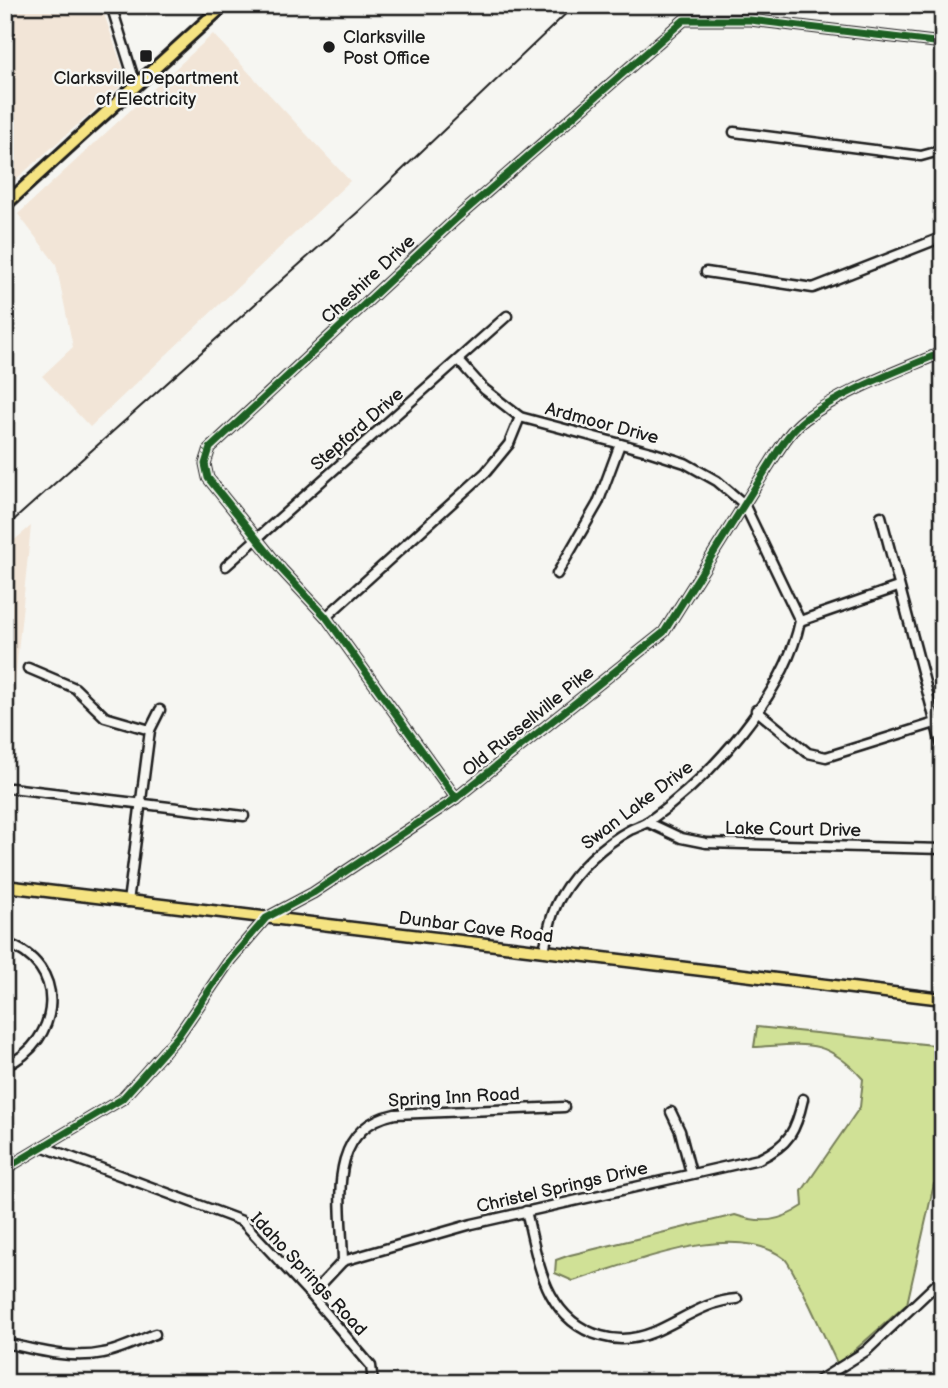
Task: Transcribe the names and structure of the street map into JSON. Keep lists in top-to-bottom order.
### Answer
{
  "streets": {
    "main road": ["Dunbar Cave Road"],
    "street": [
      "Cheshire Drive",
      "Ardmoor Drive",
      "Stepford Drive",
      "Old Russellville Pike",
      "Swan Lake Drive",
      "Lake Court Drive",
      "Spring Inn Road",
      "Christel Springs Drive",
      "Idaho Springs Road"
    ]
  },
  "crossings": [
    ["Cheshire Drive", "Stepford Drive"],
    ["Cheshire Drive", "Old Russellville Pike"],
    ["Ardmoor Drive", "Stepford Drive"],
    ["Ardmoor Drive", "Old Russellville Pike"],
    ["Old Russellville Pike", "Dunbar Cave Road"],
    ["Old Russellville Pike", "Idaho Springs Road"],
    ["Swan Lake Drive", "Lake Court Drive"],
    ["Swan Lake Drive", "Dunbar Cave Road"],
    ["Spring Inn Road", "Christel Springs Drive"]
  ],
  "places": {
    "other": ["Clarksville Post Office"],
    "transit": ["Clarksville Department of Electricity"]
  }
}
